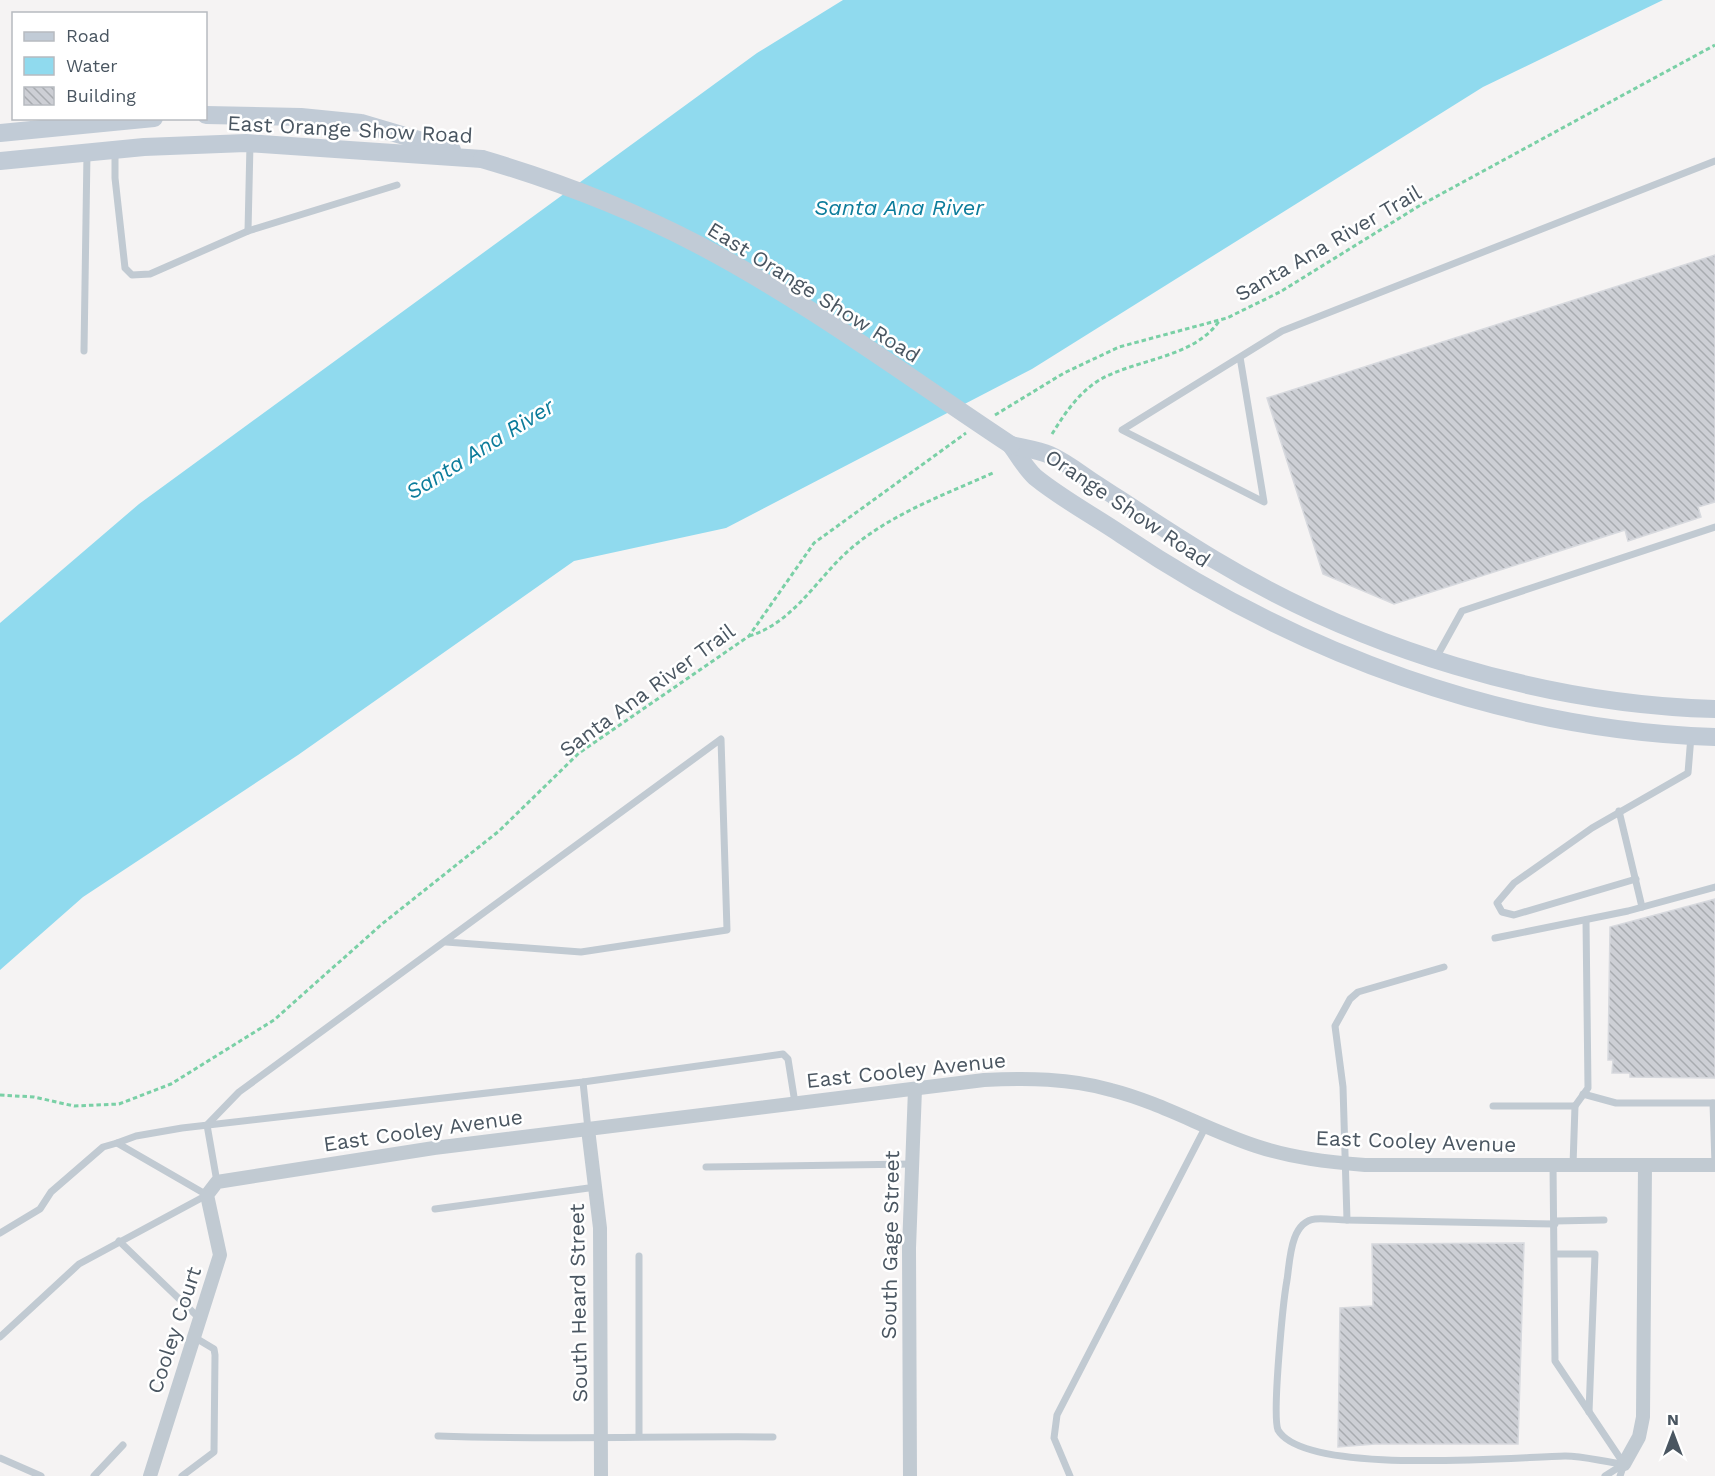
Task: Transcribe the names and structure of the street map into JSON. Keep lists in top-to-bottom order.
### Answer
{
  "streets": {
    "main road": ["East Orange Show Road", "Orange Show Road"],
    "street": [
      "East Cooley Avenue",
      "South Gage Street",
      "South Heard Street",
      "Cooley Court"
    ],
    "path": ["Santa Ana River Trail"]
  },
  "crossings": [
    ["East Orange Show Road", "Orange Show Road"],
    ["East Cooley Avenue", "South Gage Street"],
    ["East Cooley Avenue", "South Heard Street"]
  ],
  "water": ["Santa Ana River"],
  "legend": ["Road", "Water", "Building"],
  "north": "top"
}
